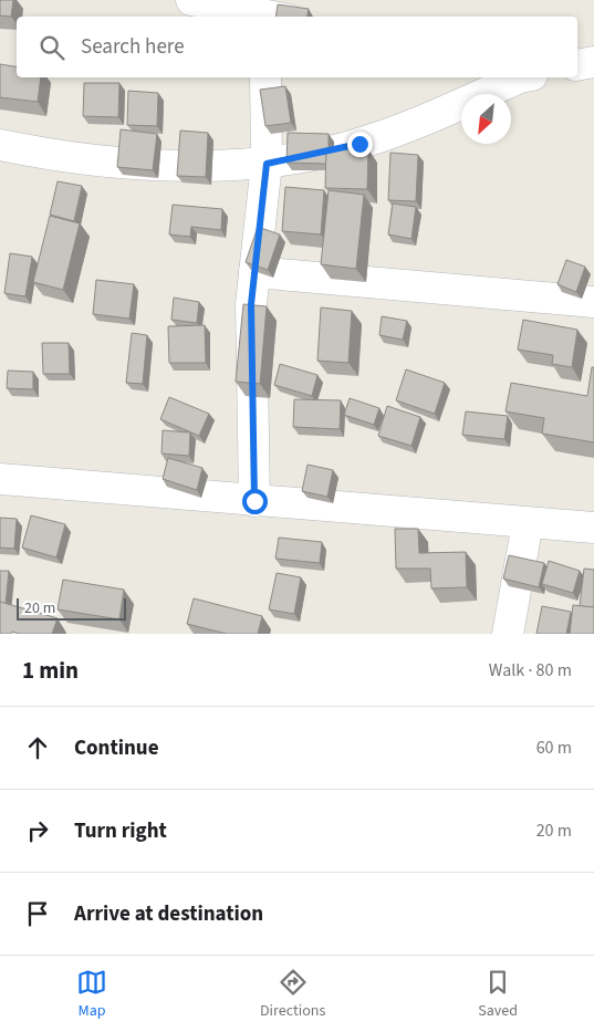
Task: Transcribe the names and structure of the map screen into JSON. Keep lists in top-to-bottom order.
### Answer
{
  "scale_bar": "20 m",
  "north": "bottom left",
  "page": {
    "search": "Search here",
    "scale": "20 m",
    "heading": ["1 min", "Walk · 80 m"],
    "list": [
      ["Continue", "60 m"],
      ["Turn right", "20 m"],
      "Arrive at destination"
    ],
    "nav": ["Map", "Directions", "Saved"]
  }
}
